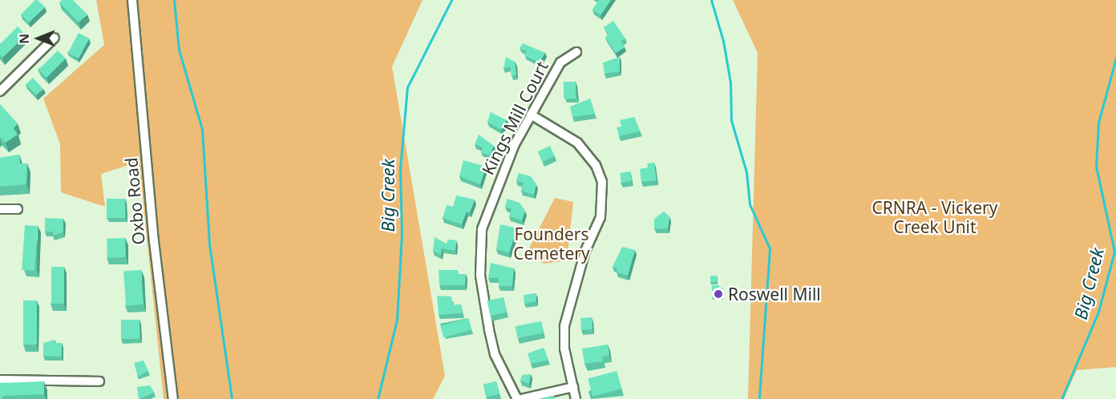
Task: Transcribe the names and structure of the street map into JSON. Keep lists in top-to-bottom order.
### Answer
{
  "streets": {
    "street": ["Kings Mill Court", "Oxbo Road"]
  },
  "water": ["Big Creek"],
  "parks": ["CRNRA - Vickery Creek Unit", "Founders Cemetery"],
  "places": ["Roswell Mill"],
  "north": "left"
}
